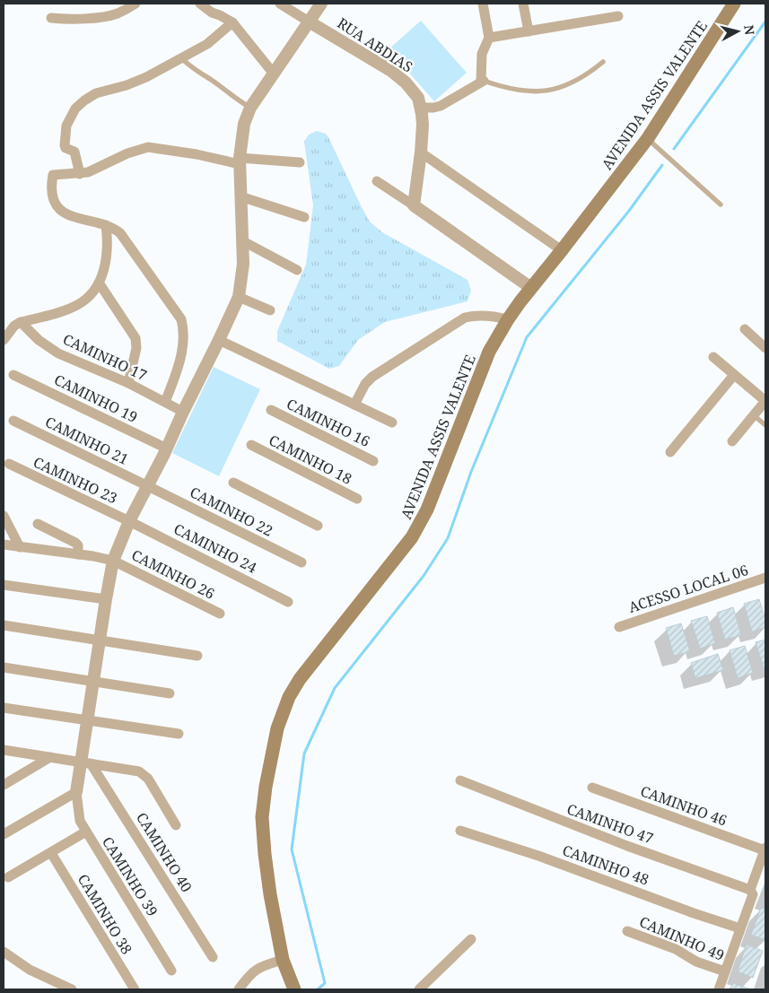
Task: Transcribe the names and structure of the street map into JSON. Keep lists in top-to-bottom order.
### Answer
{
  "streets": {
    "main road": ["AVENIDA ASSIS VALENTE"],
    "street": [
      "RUA ABDIAS",
      "CAMINHO 17",
      "CAMINHO 19",
      "CAMINHO 16",
      "CAMINHO 21",
      "CAMINHO 18",
      "CAMINHO 23",
      "CAMINHO 22",
      "CAMINHO 24",
      "CAMINHO 26",
      "ACESSO LOCAL 06",
      "CAMINHO 46",
      "CAMINHO 47",
      "CAMINHO 40",
      "CAMINHO 48",
      "CAMINHO 39",
      "CAMINHO 38",
      "CAMINHO 49"
    ]
  },
  "crossings": [
    ["CAMINHO 21", "CAMINHO 22"],
    ["CAMINHO 23", "CAMINHO 24"]
  ],
  "north": "right"
}
